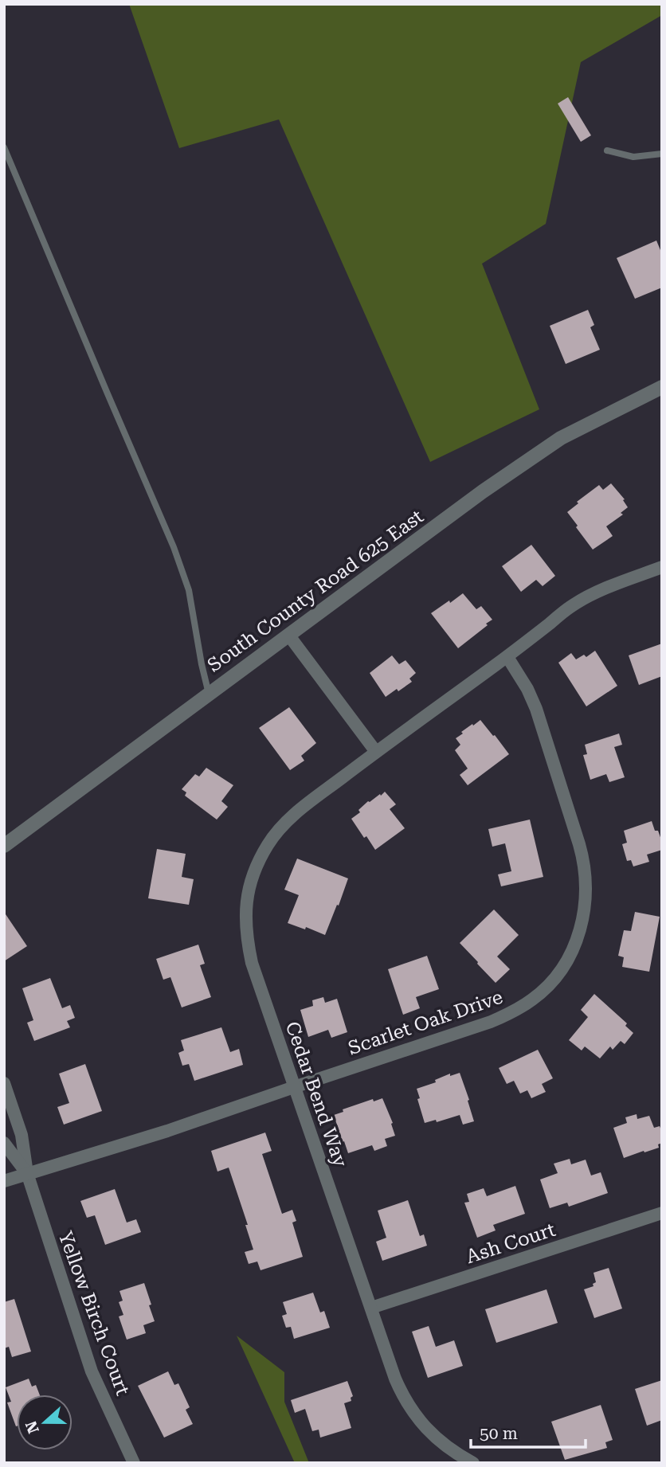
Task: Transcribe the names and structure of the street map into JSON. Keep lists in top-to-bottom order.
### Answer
{
  "streets": {
    "street": [
      "South County Road 625 East",
      "Scarlet Oak Drive",
      "Cedar Bend Way",
      "Ash Court",
      "Yellow Birch Court"
    ]
  },
  "crossings": [
    ["Scarlet Oak Drive", "Cedar Bend Way"],
    ["Scarlet Oak Drive", "Yellow Birch Court"],
    ["Cedar Bend Way", "Ash Court"]
  ],
  "scale_bar": "50 m",
  "north": "left"
}
